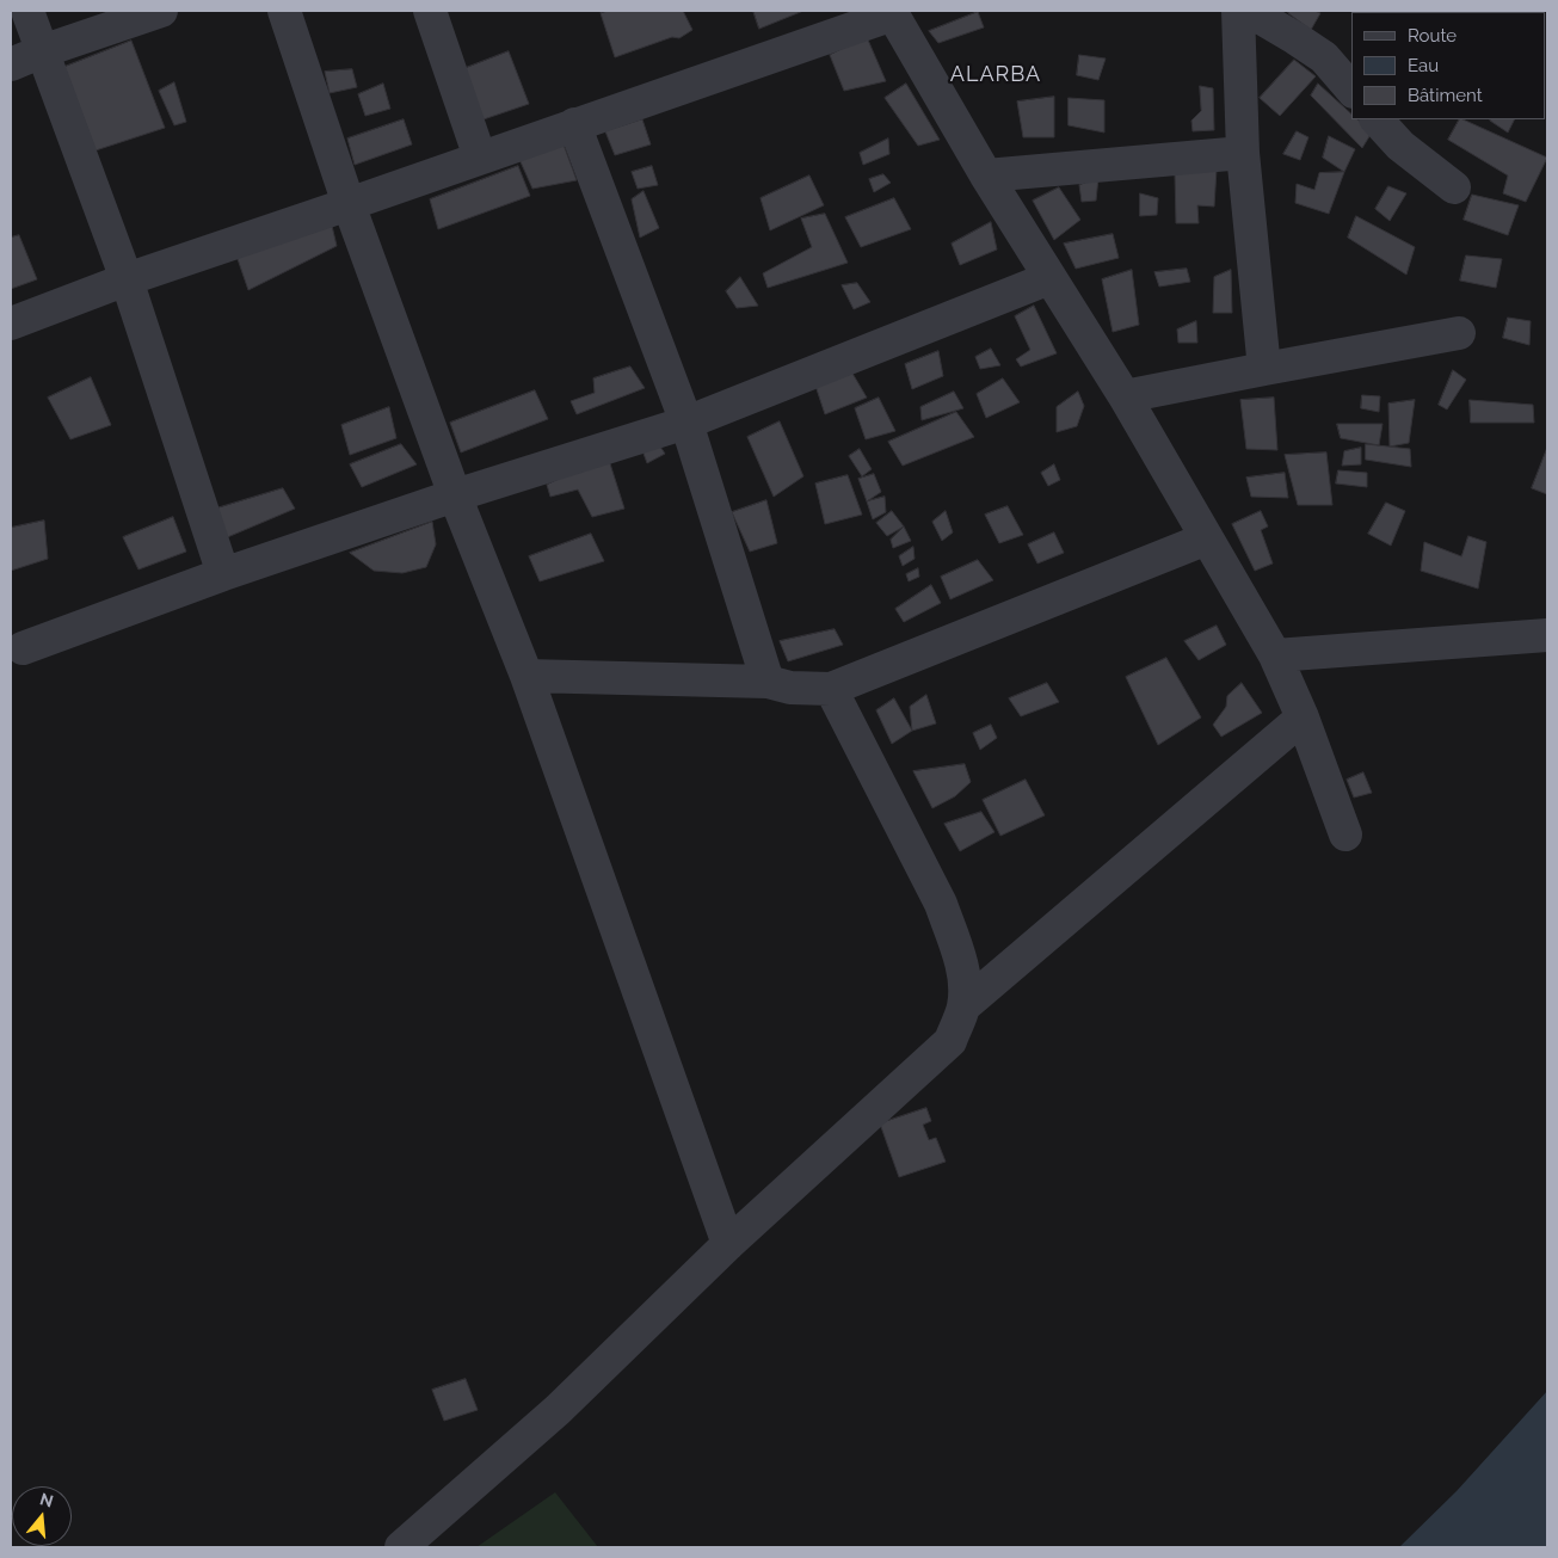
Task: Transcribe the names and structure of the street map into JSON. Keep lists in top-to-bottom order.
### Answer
{
  "districts": ["ALARBA"],
  "legend": ["Route", "Eau", "Bâtiment"],
  "north": "top"
}
